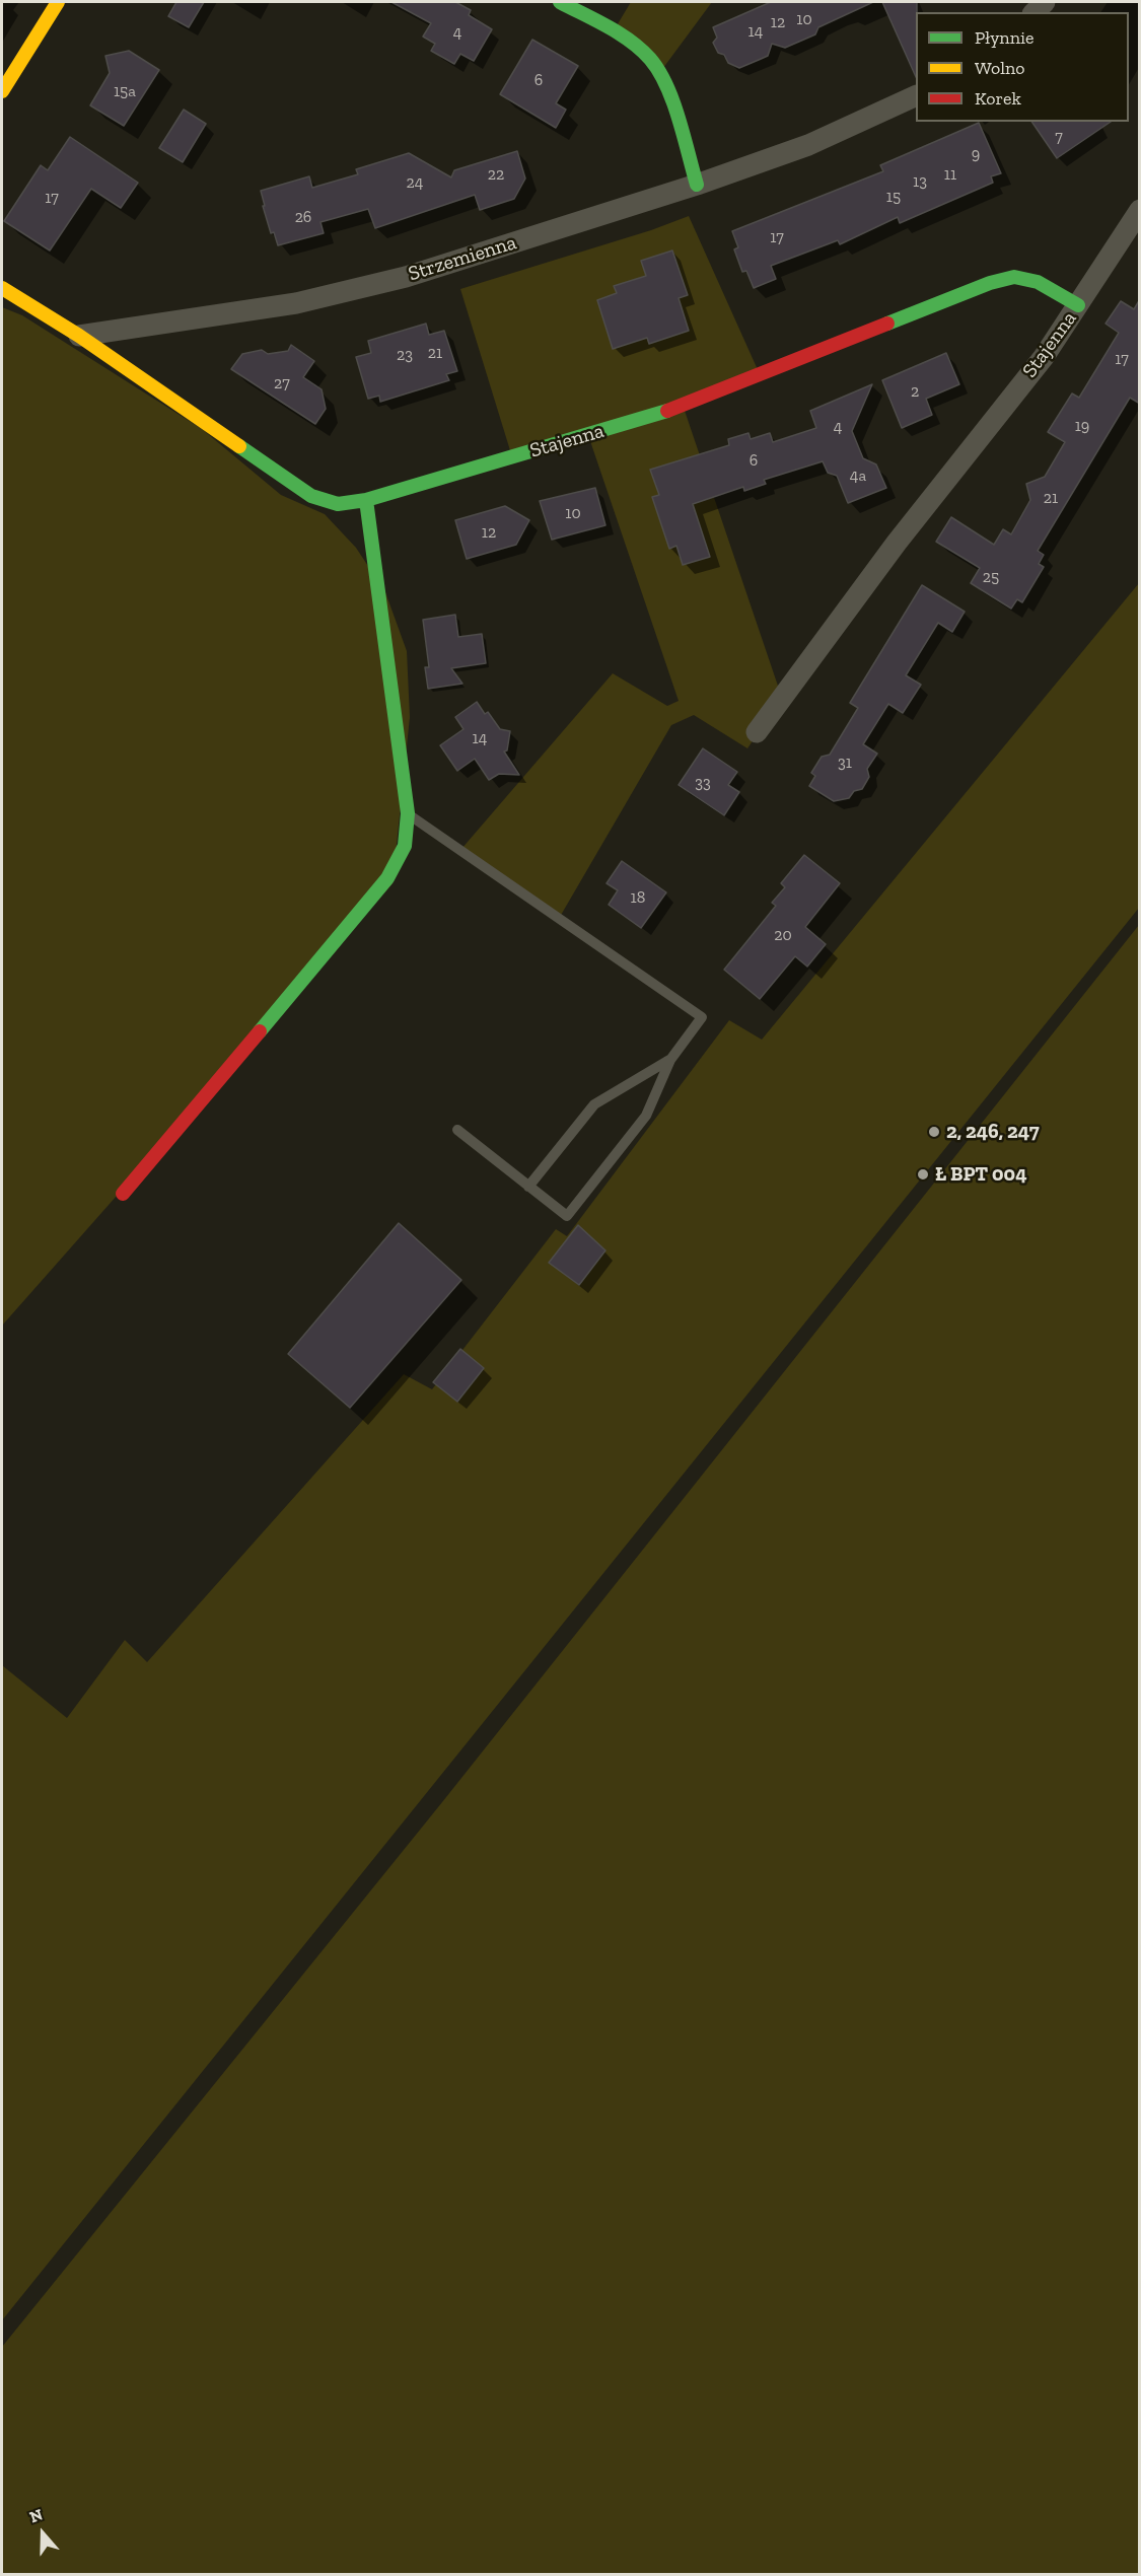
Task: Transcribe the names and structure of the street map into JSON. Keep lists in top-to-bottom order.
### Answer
{
  "streets": {
    "street": ["Strzemienna", "Stajenna"]
  },
  "crossings": [
    ["Strzemienna", "Stajenna"]
  ],
  "places": ["2, 246, 247", "Ł BPT 004"],
  "house_numbers": [
    "10",
    "12",
    "14",
    "4",
    "6",
    "15a",
    "7",
    "9",
    "22",
    "11",
    "13",
    "24",
    "15",
    "17",
    "26",
    "17",
    "21",
    "23",
    "17",
    "27",
    "2",
    "19",
    "4",
    "6",
    "4a",
    "21",
    "10",
    "12",
    "25",
    "14",
    "31",
    "33",
    "18",
    "20"
  ],
  "legend": ["Płynnie", "Wolno", "Korek"],
  "north": "top"
}
